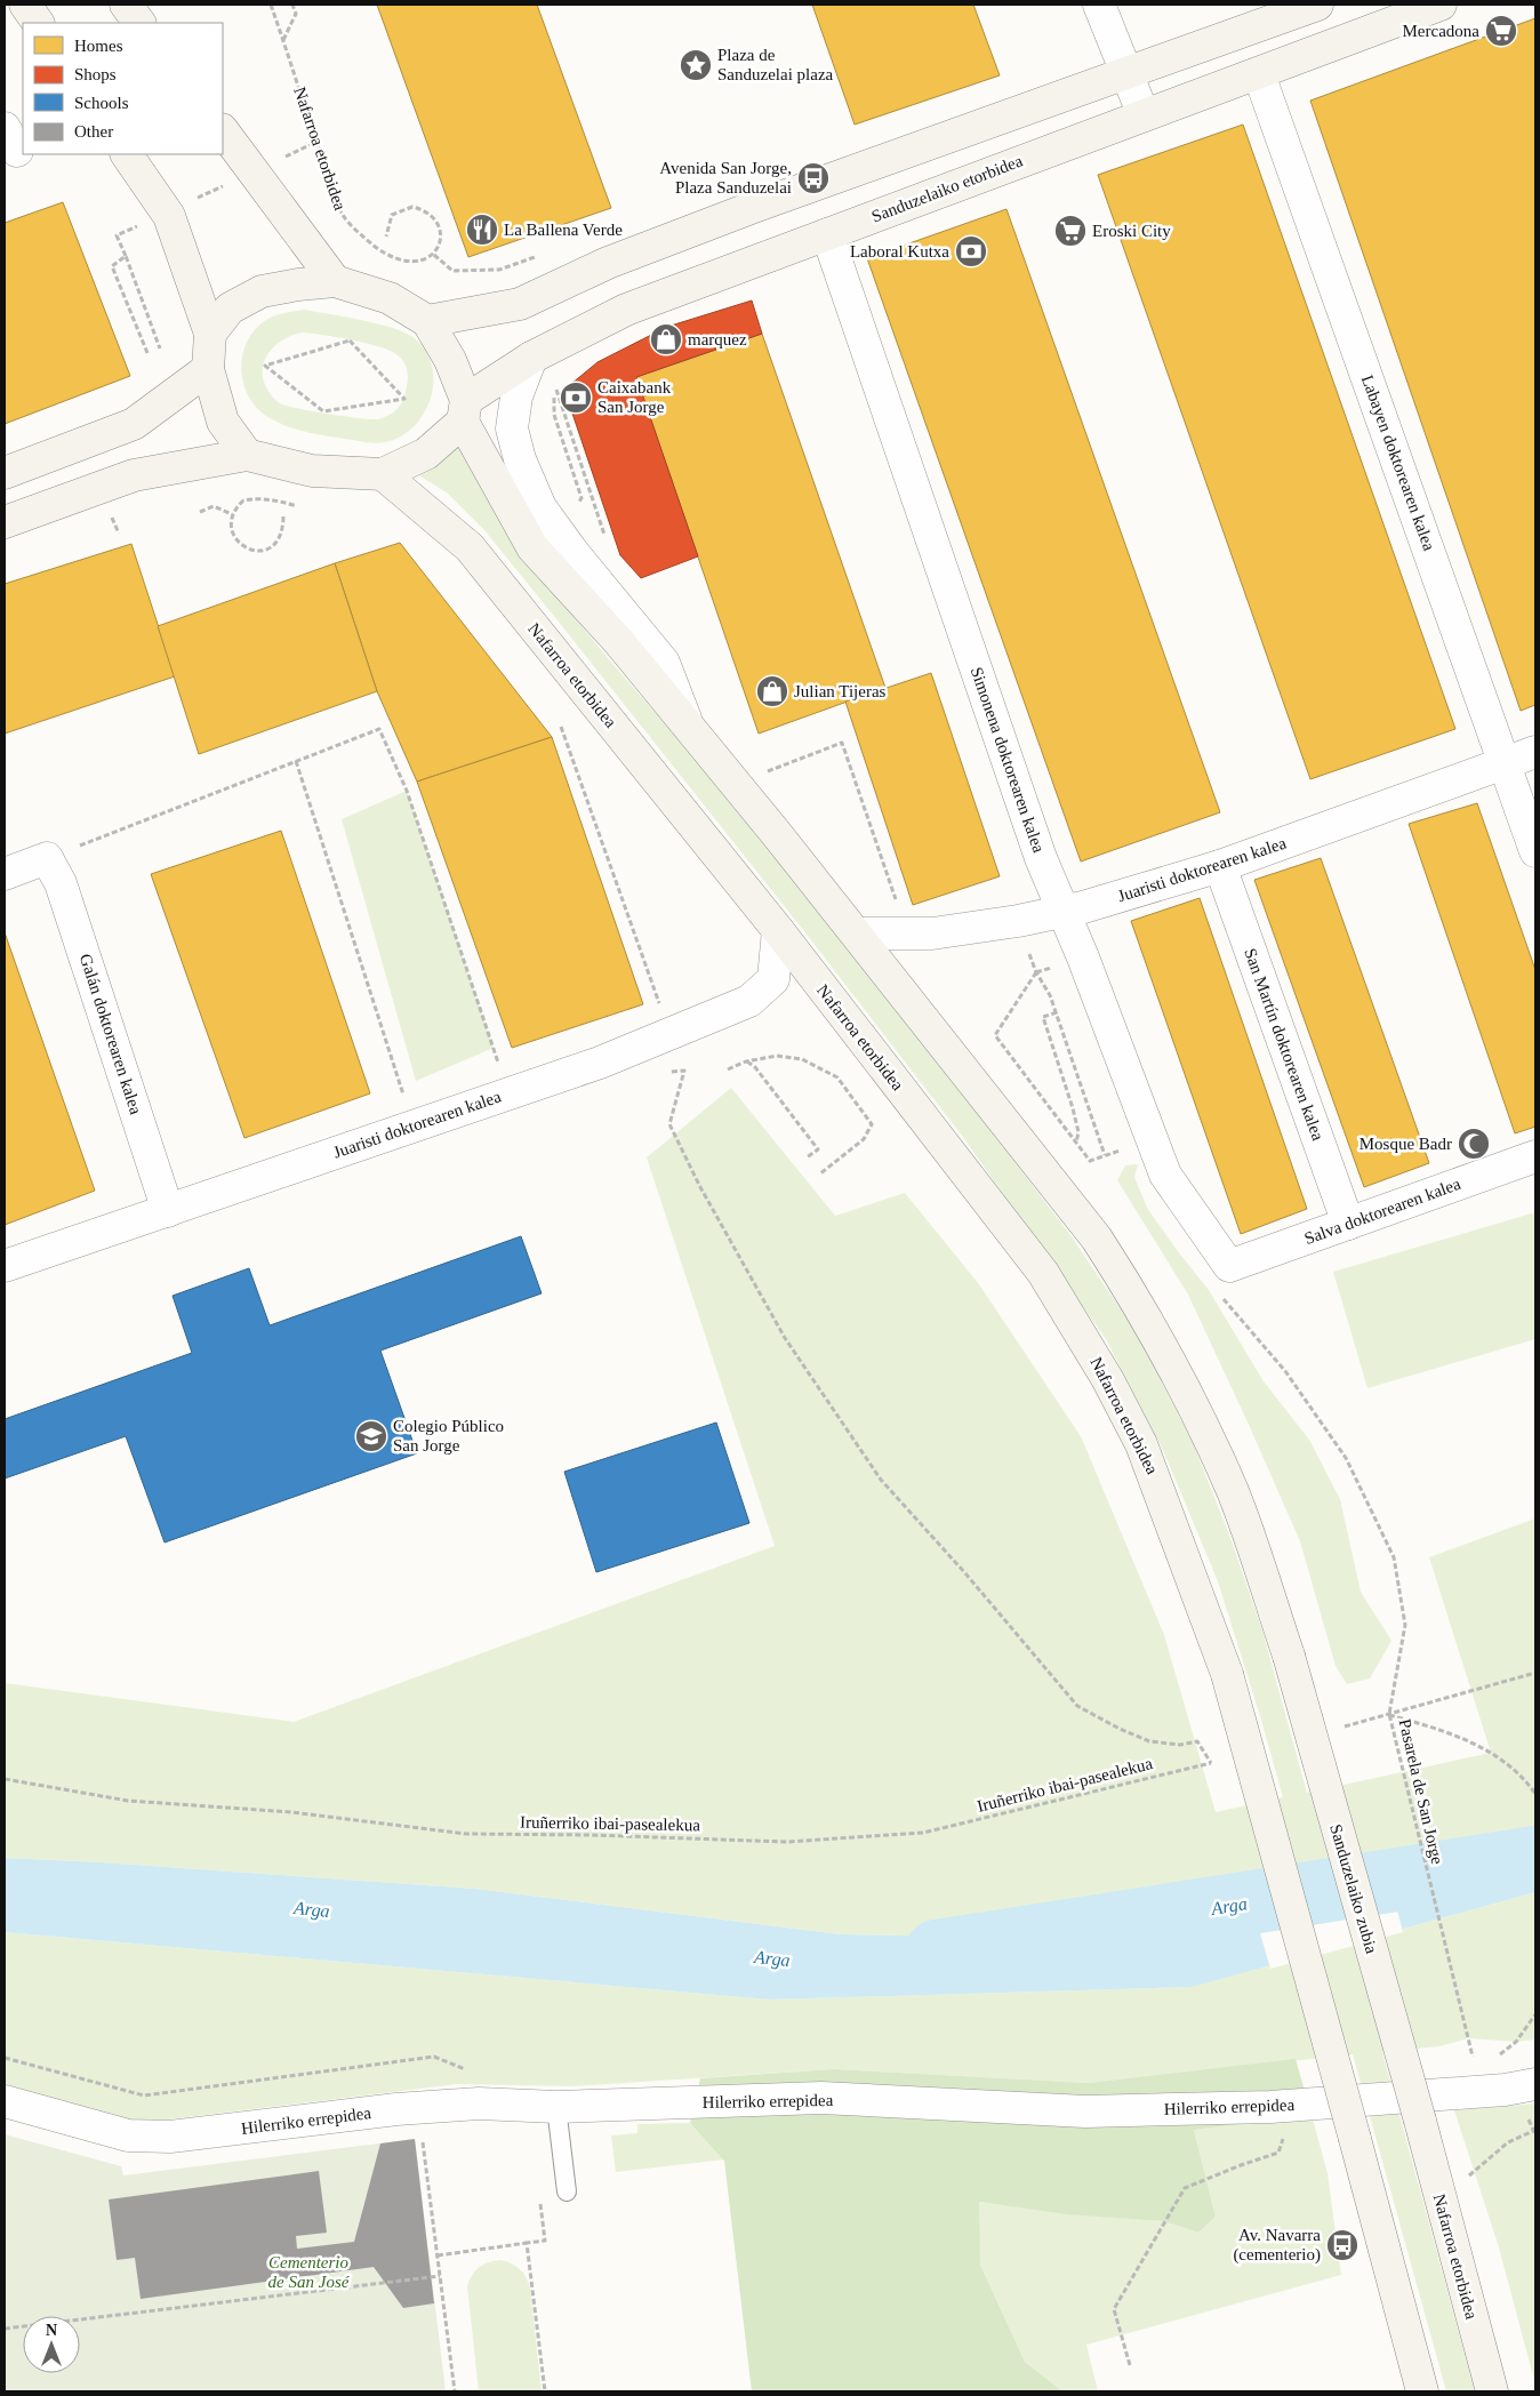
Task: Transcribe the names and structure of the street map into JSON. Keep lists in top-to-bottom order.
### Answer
{
  "streets": {
    "main road": ["Nafarroa etorbidea", "Sanduzelaiko etorbidea", "Sanduzelaiko zubia"],
    "street": [
      "Labayen doktorearen kalea",
      "Simonena doktorearen kalea",
      "Juaristi doktorearen kalea",
      "Galán doktorearen kalea",
      "San Martín doktorearen kalea",
      "Salva doktorearen kalea",
      "Hilerriko errepidea"
    ],
    "path": ["Iruñerriko ibai-pasealekua", "Pasarela de San Jorge"]
  },
  "crossings": [
    ["Nafarroa etorbidea", "Sanduzelaiko etorbidea"],
    ["Nafarroa etorbidea", "Juaristi doktorearen kalea"],
    ["Nafarroa etorbidea", "Sanduzelaiko zubia"],
    ["Sanduzelaiko etorbidea", "Labayen doktorearen kalea"],
    ["Sanduzelaiko etorbidea", "Simonena doktorearen kalea"],
    ["Labayen doktorearen kalea", "Juaristi doktorearen kalea"],
    ["Simonena doktorearen kalea", "Juaristi doktorearen kalea"],
    ["Simonena doktorearen kalea", "Salva doktorearen kalea"],
    ["Juaristi doktorearen kalea", "Galán doktorearen kalea"],
    ["Juaristi doktorearen kalea", "San Martín doktorearen kalea"],
    ["Juaristi doktorearen kalea", "Sanduzelaiko zubia"],
    ["San Martín doktorearen kalea", "Salva doktorearen kalea"]
  ],
  "water": ["Arga"],
  "parks": ["Cementerio de San José"],
  "places": {
    "supermarket": ["Mercadona", "Eroski City"],
    "place": ["Plaza de Sanduzelai plaza"],
    "bus stop": ["Avenida San Jorge, Plaza Sanduzelai", "Av. Navarra (cementerio)"],
    "restaurant": ["La Ballena Verde"],
    "bank": ["Laboral Kutxa", "Caixabank San Jorge"],
    "shop": ["marquez", "Julian Tijeras"],
    "mosque": ["Mosque Badr"],
    "school or university": ["Colegio Público San Jorge"]
  },
  "legend": [
    "Homes",
    "Shops",
    "Schools",
    "Other"
  ],
  "north": "top"
}
